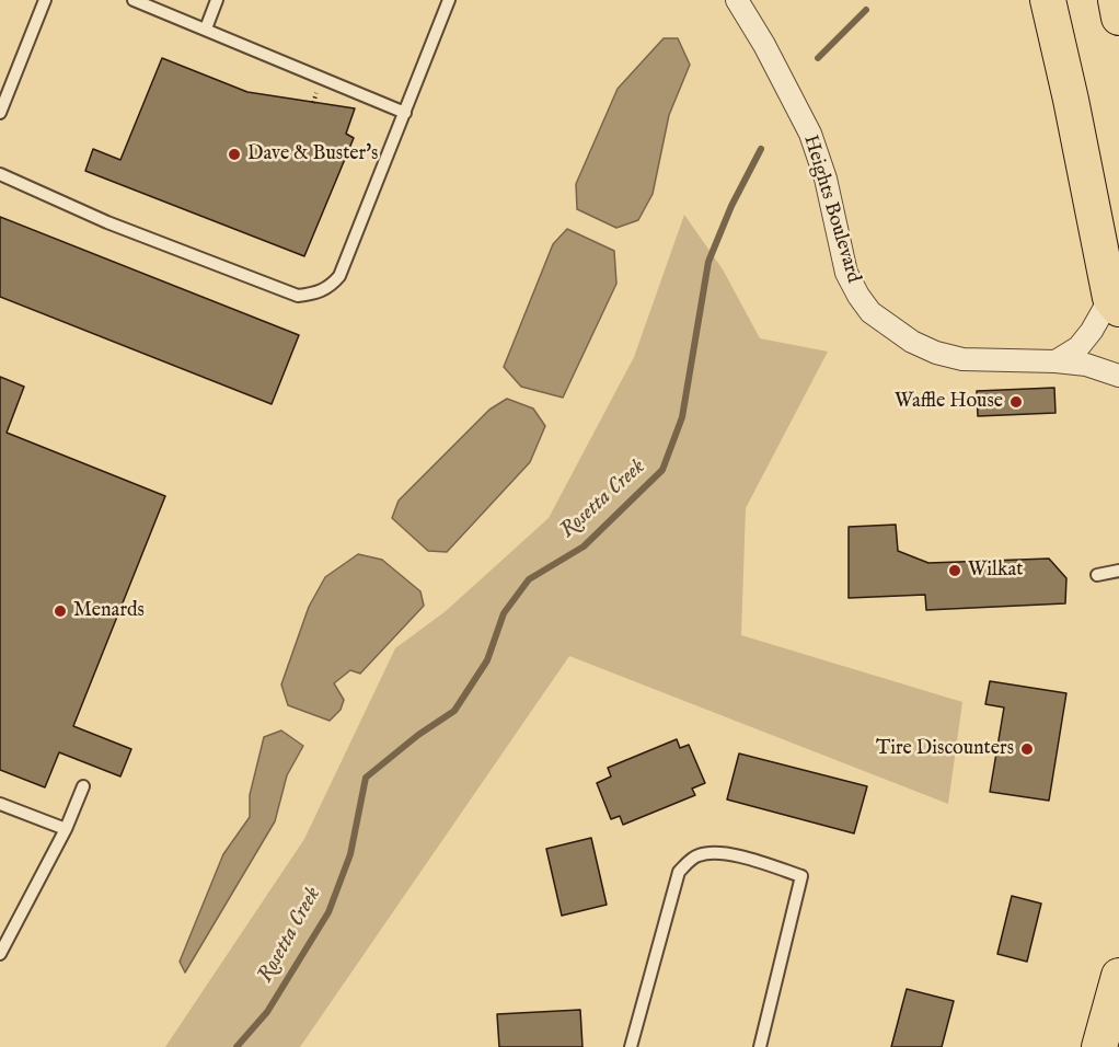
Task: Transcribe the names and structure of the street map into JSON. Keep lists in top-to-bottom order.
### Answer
{
  "streets": {
    "street": ["Heights Boulevard"]
  },
  "water": ["Rosetta Creek"],
  "places": [
    "Dave & Buster's",
    "Waffle House",
    "Wilkat",
    "Menards",
    "Tire Discounters"
  ]
}
